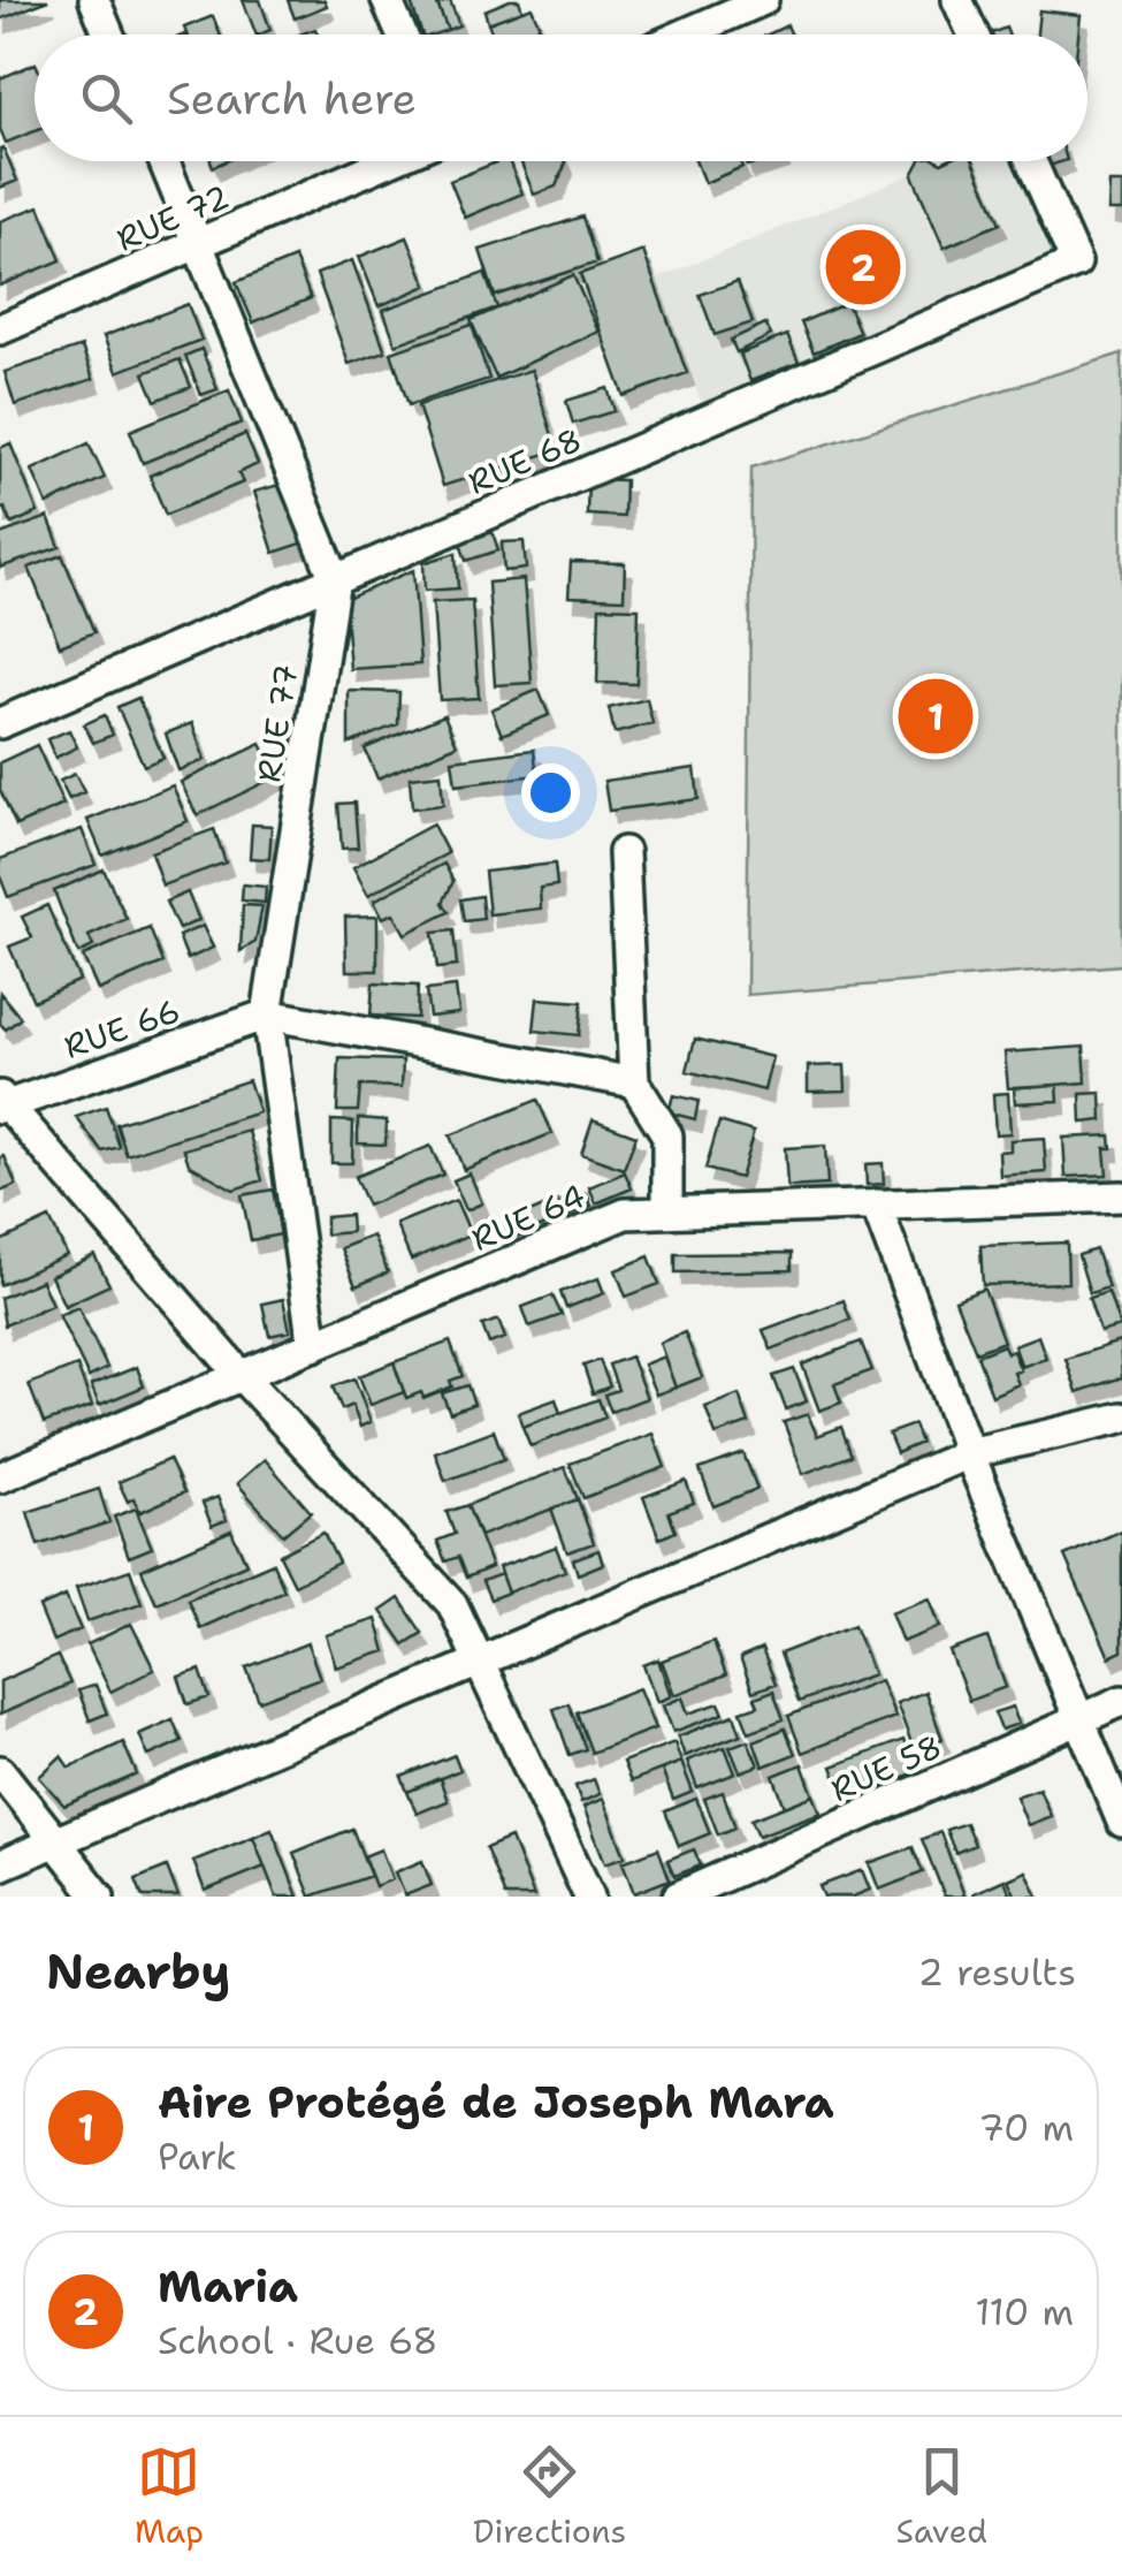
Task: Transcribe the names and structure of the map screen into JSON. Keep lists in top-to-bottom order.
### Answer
{
  "streets": {
    "street": [
      "RUE 72",
      "RUE 68",
      "RUE 77",
      "RUE 66",
      "RUE 64",
      "RUE 58"
    ]
  },
  "crossings": [
    ["RUE 68", "RUE 77"],
    ["RUE 77", "RUE 66"],
    ["RUE 77", "RUE 64"]
  ],
  "page": {
    "search": "Search here",
    "pins": ["2", "1"],
    "heading": ["Nearby", "2 results"],
    "list": [
      {
        "mark": "1",
        "name": "Aire Protégé de Joseph Mara",
        "note": "Park",
        "value": "70 m"
      },
      {
        "mark": "2",
        "name": "Maria",
        "note": "School · Rue 68",
        "value": "110 m"
      }
    ],
    "nav": ["Map", "Directions", "Saved"]
  }
}
